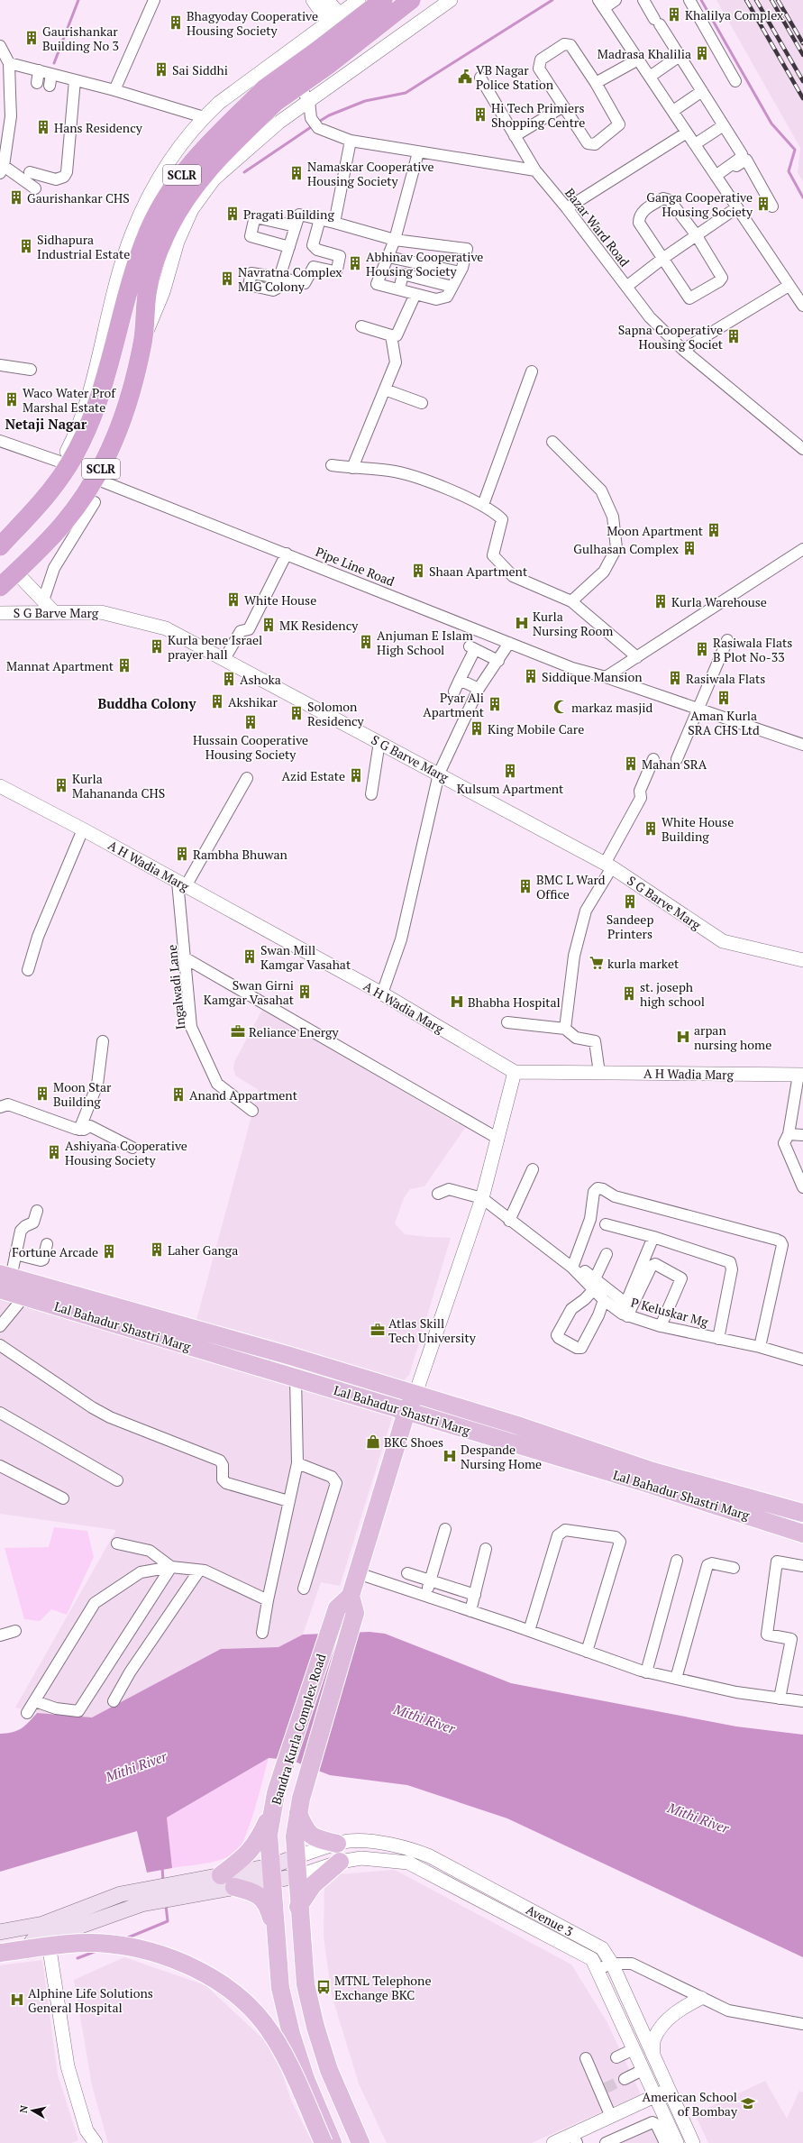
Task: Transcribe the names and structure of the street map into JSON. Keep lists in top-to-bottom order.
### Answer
{
  "streets": {
    "highway": ["SCLR"],
    "main road": ["Lal Bahadur Shastri Marg", "Bandra Kurla Complex Road"],
    "street": [
      "Bazar Ward Road",
      "Pipe Line Road",
      "S G Barve Marg",
      "A H Wadia Marg",
      "Ingalwadi Lane",
      "P Keluskar Mg",
      "Avenue 3"
    ]
  },
  "crossings": [
    ["SCLR", "Pipe Line Road"],
    ["A H Wadia Marg", "Ingalwadi Lane"],
    ["Lal Bahadur Shastri Marg", "Bandra Kurla Complex Road"],
    ["Bandra Kurla Complex Road", "Avenue 3"]
  ],
  "districts": ["Netaji Nagar", "Buddha Colony"],
  "water": ["Mithi River"],
  "places": {
    "building": [
      "Khalilya Complex",
      "Bhagyoday Cooperative Housing Society",
      "Gaurishankar Building No 3",
      "Madrasa Khalilia",
      "Sai Siddhi",
      "Hi Tech Primiers Shopping Centre",
      "Hans Residency",
      "Namaskar Cooperative Housing Society",
      "Gaurishankar CHS",
      "Ganga Cooperative Housing Society",
      "Pragati Building",
      "Sidhapura Industrial Estate",
      "Abhinav Cooperative Housing Society",
      "Navratna Complex MIG Colony",
      "Sapna Cooperative Housing Societ",
      "Waco Water Prof Marshal Estate",
      "Moon Apartment",
      "Gulhasan Complex",
      "Shaan Apartment",
      "White House",
      "Kurla Warehouse",
      "MK Residency",
      "Anjuman E Islam High School",
      "Kurla bene Israel prayer hall",
      "Rasiwala Flats B Plot No-33",
      "Mannat Apartment",
      "Siddique Mansion",
      "Rasiwala Flats",
      "Ashoka",
      "Aman Kurla SRA CHS Ltd",
      "Akshikar",
      "Pyar Ali Apartment",
      "Solomon Residency",
      "Hussain Cooperative Housing Society",
      "King Mobile Care",
      "Mahan SRA",
      "Kulsum Apartment",
      "Azid Estate",
      "Kurla Mahananda CHS",
      "White House Building",
      "Rambha Bhuwan",
      "BMC L Ward Office",
      "Sandeep Printers",
      "Swan Mill Kamgar Vasahat",
      "Swan Girni Kamgar Vasahat",
      "st. joseph high school",
      "Moon Star Building",
      "Anand Appartment",
      "Ashiyana Cooperative Housing Society",
      "Laher Ganga",
      "Fortune Arcade"
    ],
    "public building": ["VB Nagar Police Station"],
    "hospital": [
      "Kurla Nursing Room",
      "Bhabha Hospital",
      "arpan nursing home",
      "Despande Nursing Home",
      "Alphine Life Solutions General Hospital"
    ],
    "mosque": ["markaz masjid"],
    "supermarket": ["kurla market"],
    "office": ["Reliance Energy", "Atlas Skill Tech University"],
    "shop": ["BKC Shoes"],
    "bus stop": ["MTNL Telephone Exchange BKC"],
    "school or university": ["American School of Bombay"]
  },
  "north": "left"
}
